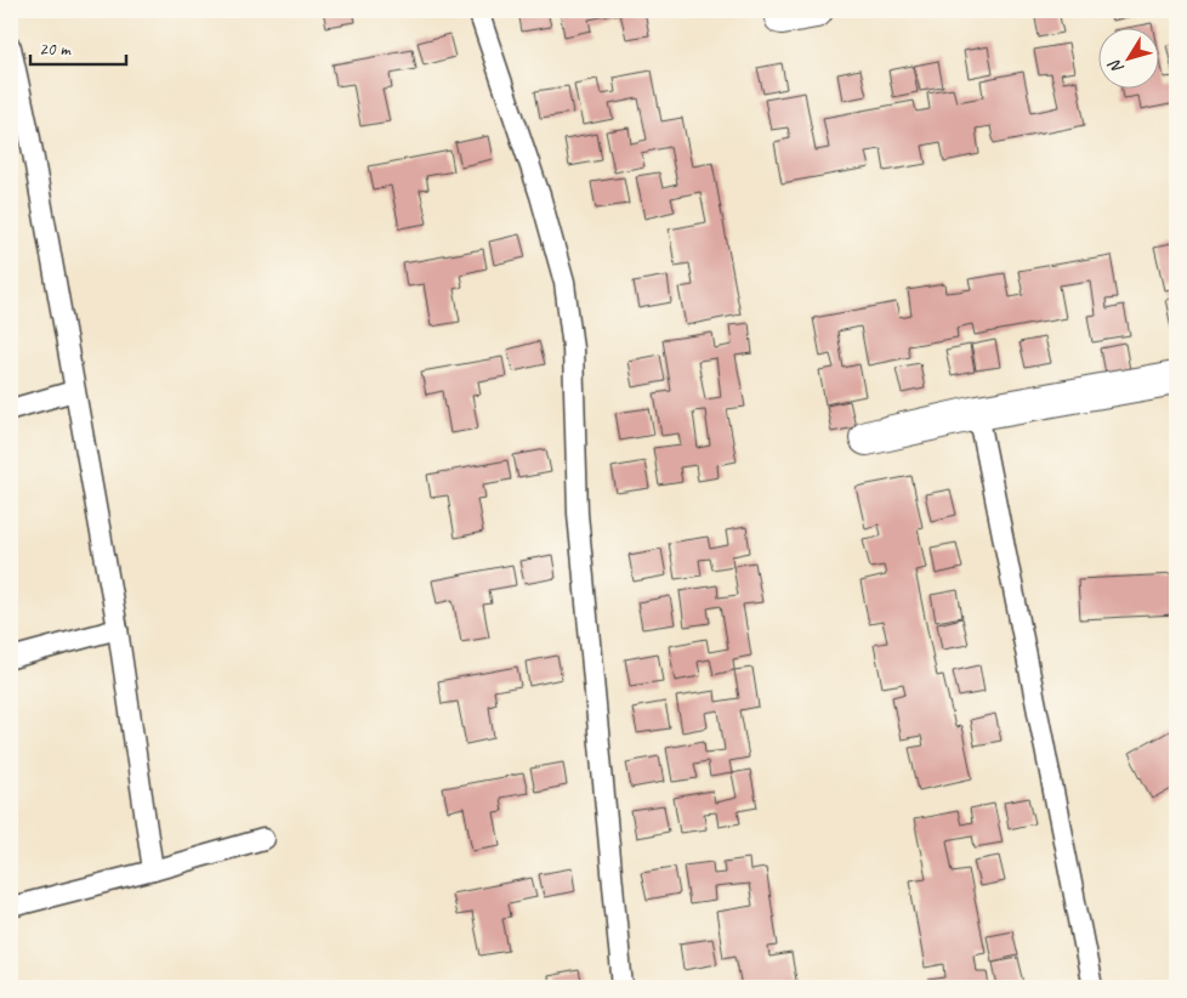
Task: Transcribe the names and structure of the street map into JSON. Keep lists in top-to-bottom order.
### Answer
{
  "scale_bar": "20 m",
  "north": "bottom left"
}
